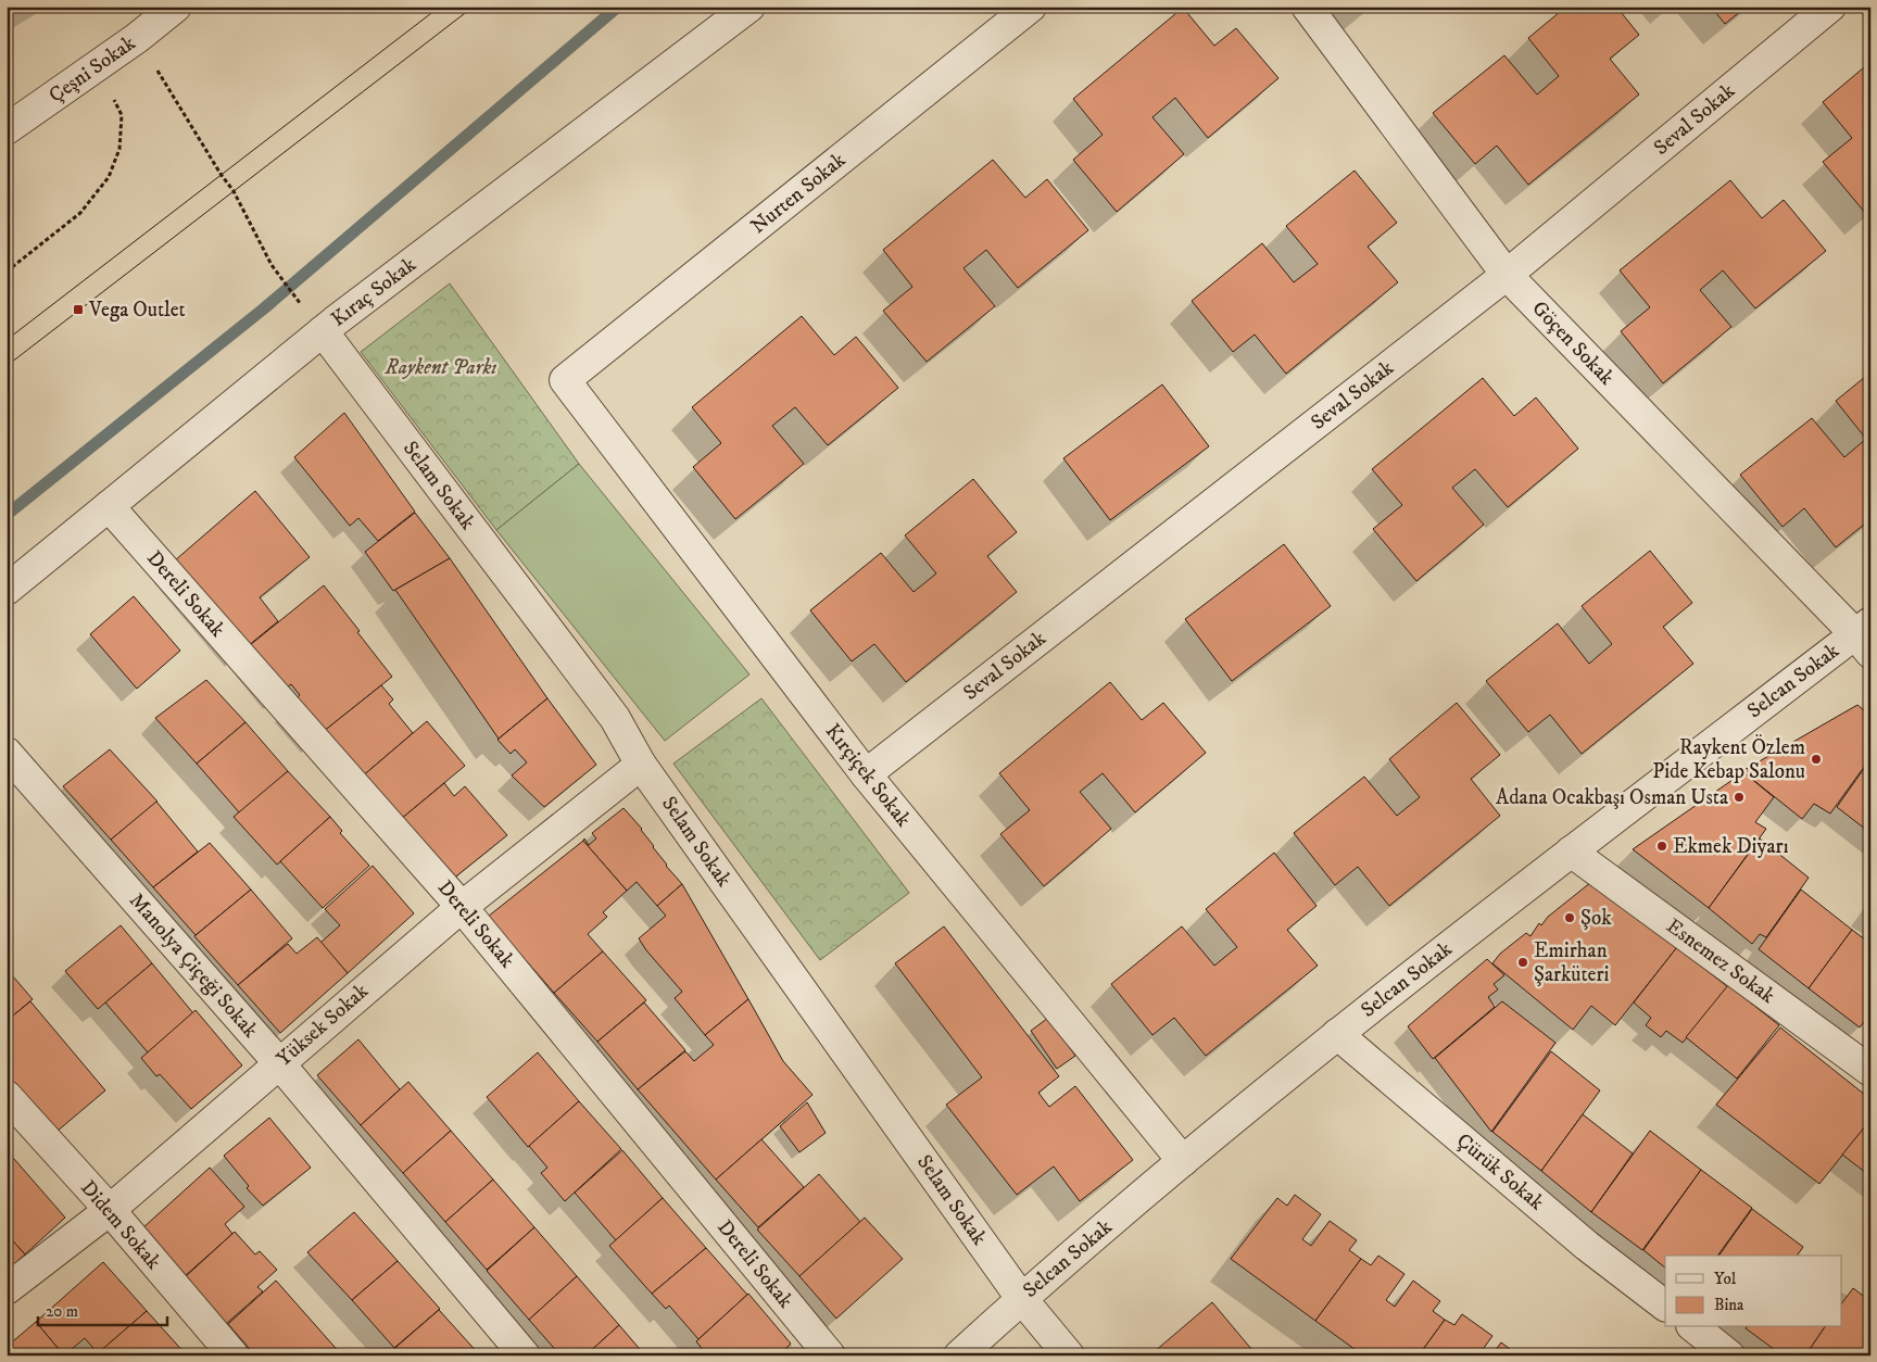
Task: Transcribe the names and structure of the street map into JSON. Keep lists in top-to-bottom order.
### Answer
{
  "streets": {
    "street": [
      "Çeşni Sokak",
      "Seval Sokak",
      "Nurten Sokak",
      "Kıraç Sokak",
      "Göçen Sokak",
      "Selam Sokak",
      "Dereli Sokak",
      "Selcan Sokak",
      "Kırçiçek Sokak",
      "Esnemez Sokak",
      "Manolya Çiçeği Sokak",
      "Yüksek Sokak",
      "Çürük Sokak",
      "Didem Sokak"
    ]
  },
  "crossings": [
    ["Seval Sokak", "Göçen Sokak"],
    ["Seval Sokak", "Kırçiçek Sokak"],
    ["Nurten Sokak", "Kırçiçek Sokak"],
    ["Kıraç Sokak", "Selam Sokak"],
    ["Kıraç Sokak", "Dereli Sokak"],
    ["Göçen Sokak", "Selcan Sokak"],
    ["Selam Sokak", "Selcan Sokak"],
    ["Selam Sokak", "Yüksek Sokak"],
    ["Dereli Sokak", "Yüksek Sokak"],
    ["Selcan Sokak", "Kırçiçek Sokak"],
    ["Selcan Sokak", "Esnemez Sokak"],
    ["Selcan Sokak", "Çürük Sokak"],
    ["Manolya Çiçeği Sokak", "Yüksek Sokak"],
    ["Yüksek Sokak", "Didem Sokak"]
  ],
  "parks": ["Raykent Parkı"],
  "places": {
    "transit": ["Vega Outlet"],
    "other": [
      "Raykent Özlem Pide Kebap Salonu",
      "Adana Ocakbaşı Osman Usta",
      "Ekmek Diyarı",
      "Şok",
      "Emirhan Şarküteri"
    ]
  },
  "legend": ["Yol", "Bina"],
  "scale_bar": "20 m"
}
